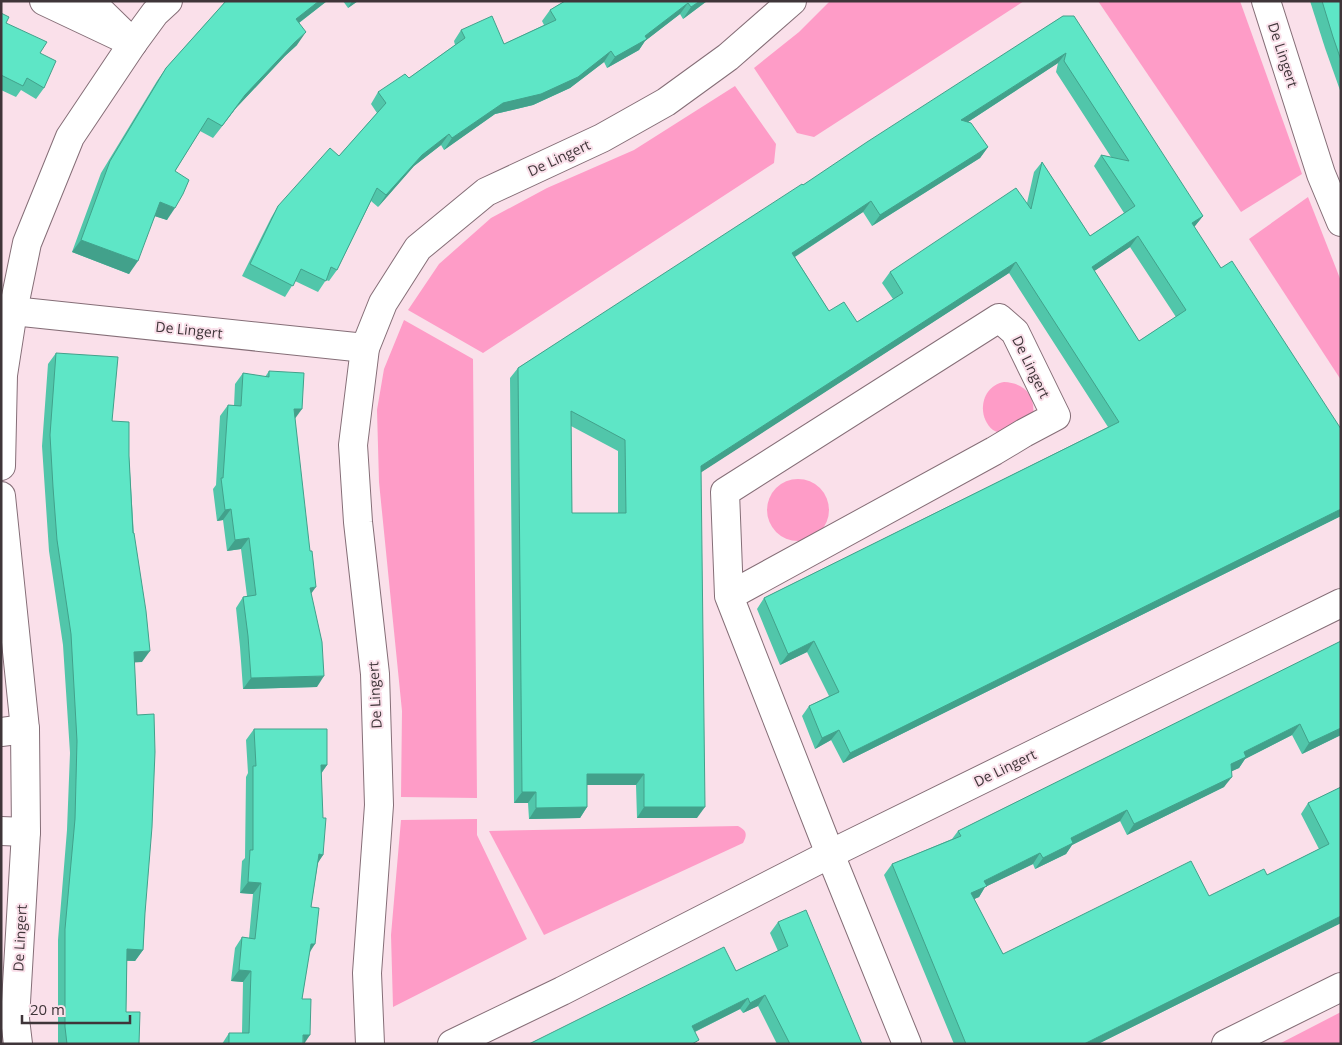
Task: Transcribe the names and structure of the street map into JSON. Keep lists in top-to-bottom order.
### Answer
{
  "streets": {
    "street": ["De Lingert"]
  },
  "scale_bar": "20 m"
}
